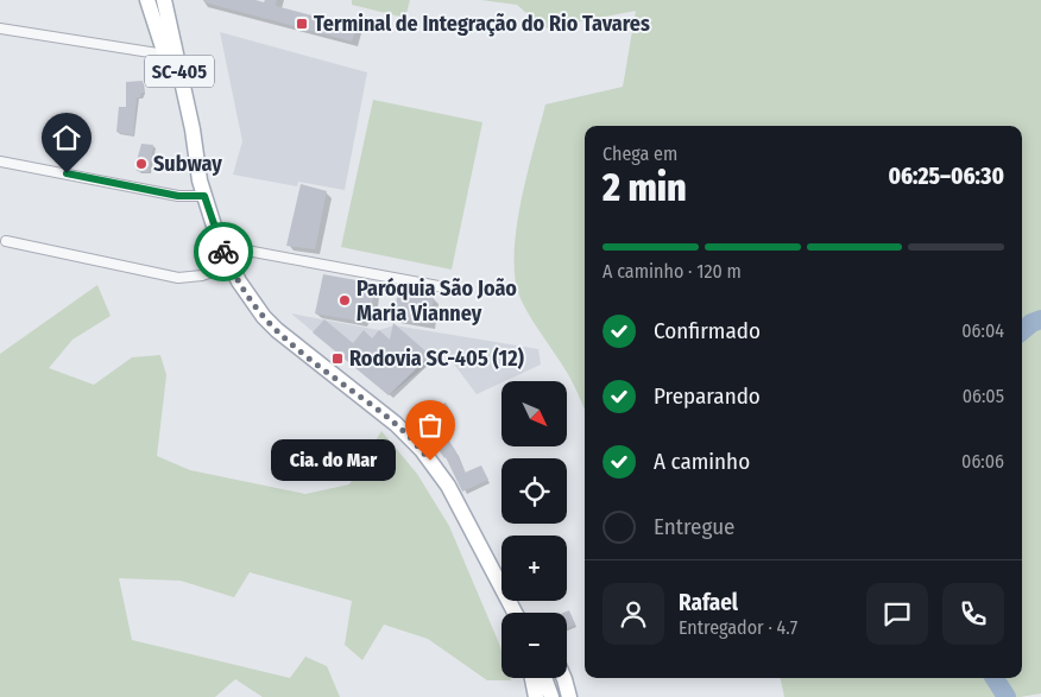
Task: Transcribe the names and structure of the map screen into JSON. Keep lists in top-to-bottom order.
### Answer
{
  "streets": {
    "main road": ["SC-405"]
  },
  "places": {
    "transit": ["Terminal de Integração do Rio Tavares", "Rodovia SC-405 (12)"],
    "other": ["Subway", "Paróquia São João Maria Vianney", "Cia. do Mar"]
  },
  "north": "bottom right",
  "page": {
    "heading": ["2 min", "Chega em", "06:25–06:30"],
    "panel": ["Rafael", "Entregador · 4.7"],
    "bar": "A caminho · 120 m",
    "list": [
      ["Confirmado", "06:04"],
      ["Preparando", "06:05"],
      ["A caminho", "06:06"],
      "Entregue"
    ],
    "map_buttons": ["+", "−"],
    "bubble": "Cia. do Mar"
  }
}
